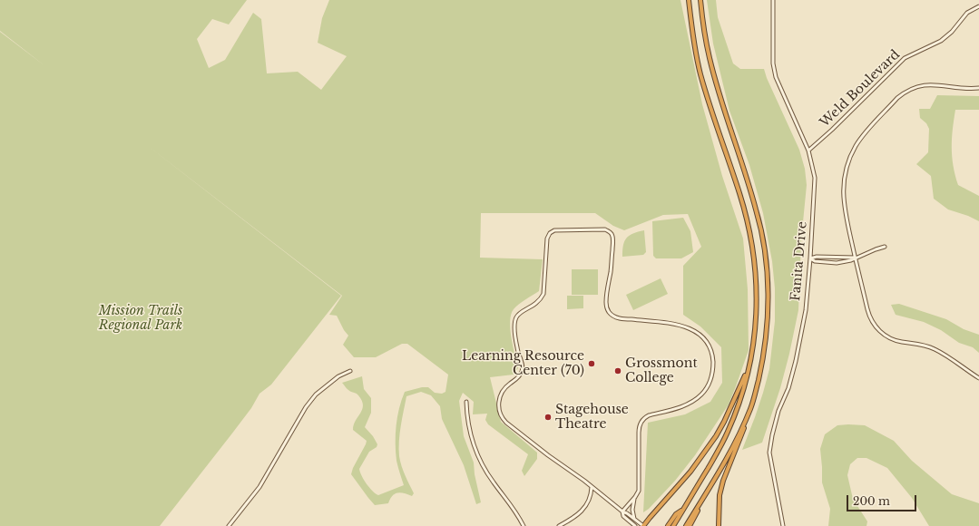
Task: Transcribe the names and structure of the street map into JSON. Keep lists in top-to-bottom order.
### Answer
{
  "streets": {
    "street": ["Weld Boulevard", "Fanita Drive"]
  },
  "crossings": [
    ["Weld Boulevard", "Fanita Drive"]
  ],
  "parks": ["Mission Trails Regional Park"],
  "places": ["Learning Resource Center (70)", "Grossmont College", "Stagehouse Theatre"],
  "scale_bar": "200 m"
}
